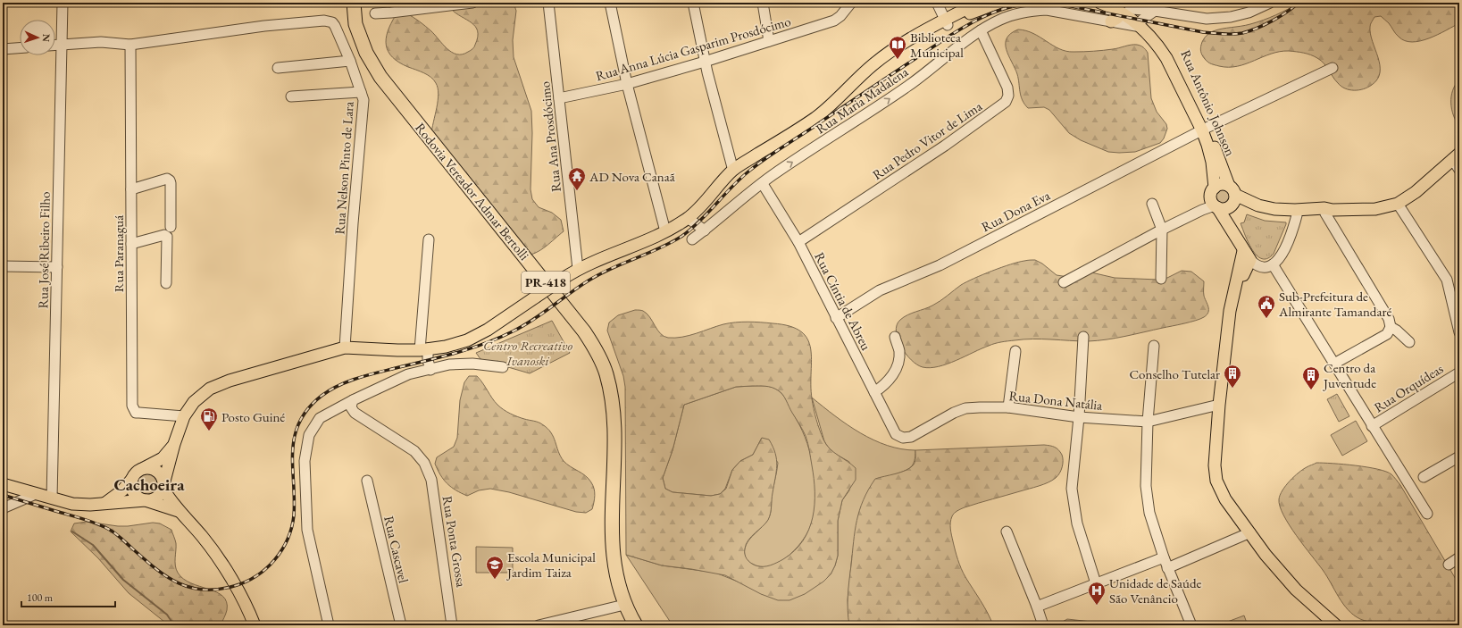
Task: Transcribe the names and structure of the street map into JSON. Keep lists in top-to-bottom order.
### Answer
{
  "streets": {
    "highway": ["Rodovia Vereador Admar Bertolli", "PR-418"],
    "main road": ["Rua Antônio Johnson"],
    "street": [
      "Rua Anna Lúcia Gasparim Prosdócimo",
      "Rua Maria Madalena",
      "Rua Ana Prosdócimo",
      "Rua Pedro Vitor de Lima",
      "Rua Nelson Pinto de Lara",
      "Rua Dona Eva",
      "Rua José Ribeiro Filho",
      "Rua Paranaguá",
      "Rua Cíntia de Abreu",
      "Rua Orquídeas",
      "Rua Dona Natália",
      "Rua Ponta Grossa",
      "Rua Cascavel"
    ]
  },
  "crossings": [
    ["Rua Anna Lúcia Gasparim Prosdócimo", "Rua Ana Prosdócimo"],
    ["Rua Maria Madalena", "Rua Antônio Johnson"],
    ["Rua Maria Madalena", "Rua Pedro Vitor de Lima"],
    ["Rua Maria Madalena", "Rua Cíntia de Abreu"],
    ["Rua Antônio Johnson", "Rua Dona Eva"],
    ["Rua Pedro Vitor de Lima", "Rua Cíntia de Abreu"],
    ["Rua Nelson Pinto de Lara", "Rua Paranaguá"],
    ["Rua Dona Eva", "Rua Cíntia de Abreu"],
    ["Rua Cíntia de Abreu", "Rua Dona Natália"]
  ],
  "one_way": ["Rua Maria Madalena"],
  "districts": ["Cachoeira"],
  "parks": ["Centro Recreativo Ivanoski"],
  "places": {
    "library": ["Biblioteca Municipal"],
    "temple": ["AD Nova Canaã"],
    "public building": ["Sub-Prefeitura de Almirante Tamandaré"],
    "building": ["Conselho Tutelar", "Centro da Juventude"],
    "fuel station": ["Posto Guiné"],
    "school or university": ["Escola Municipal Jardim Taiza"],
    "hospital": ["Unidade de Saúde São Venâncio"]
  },
  "scale_bar": "100 m",
  "north": "right"
}
